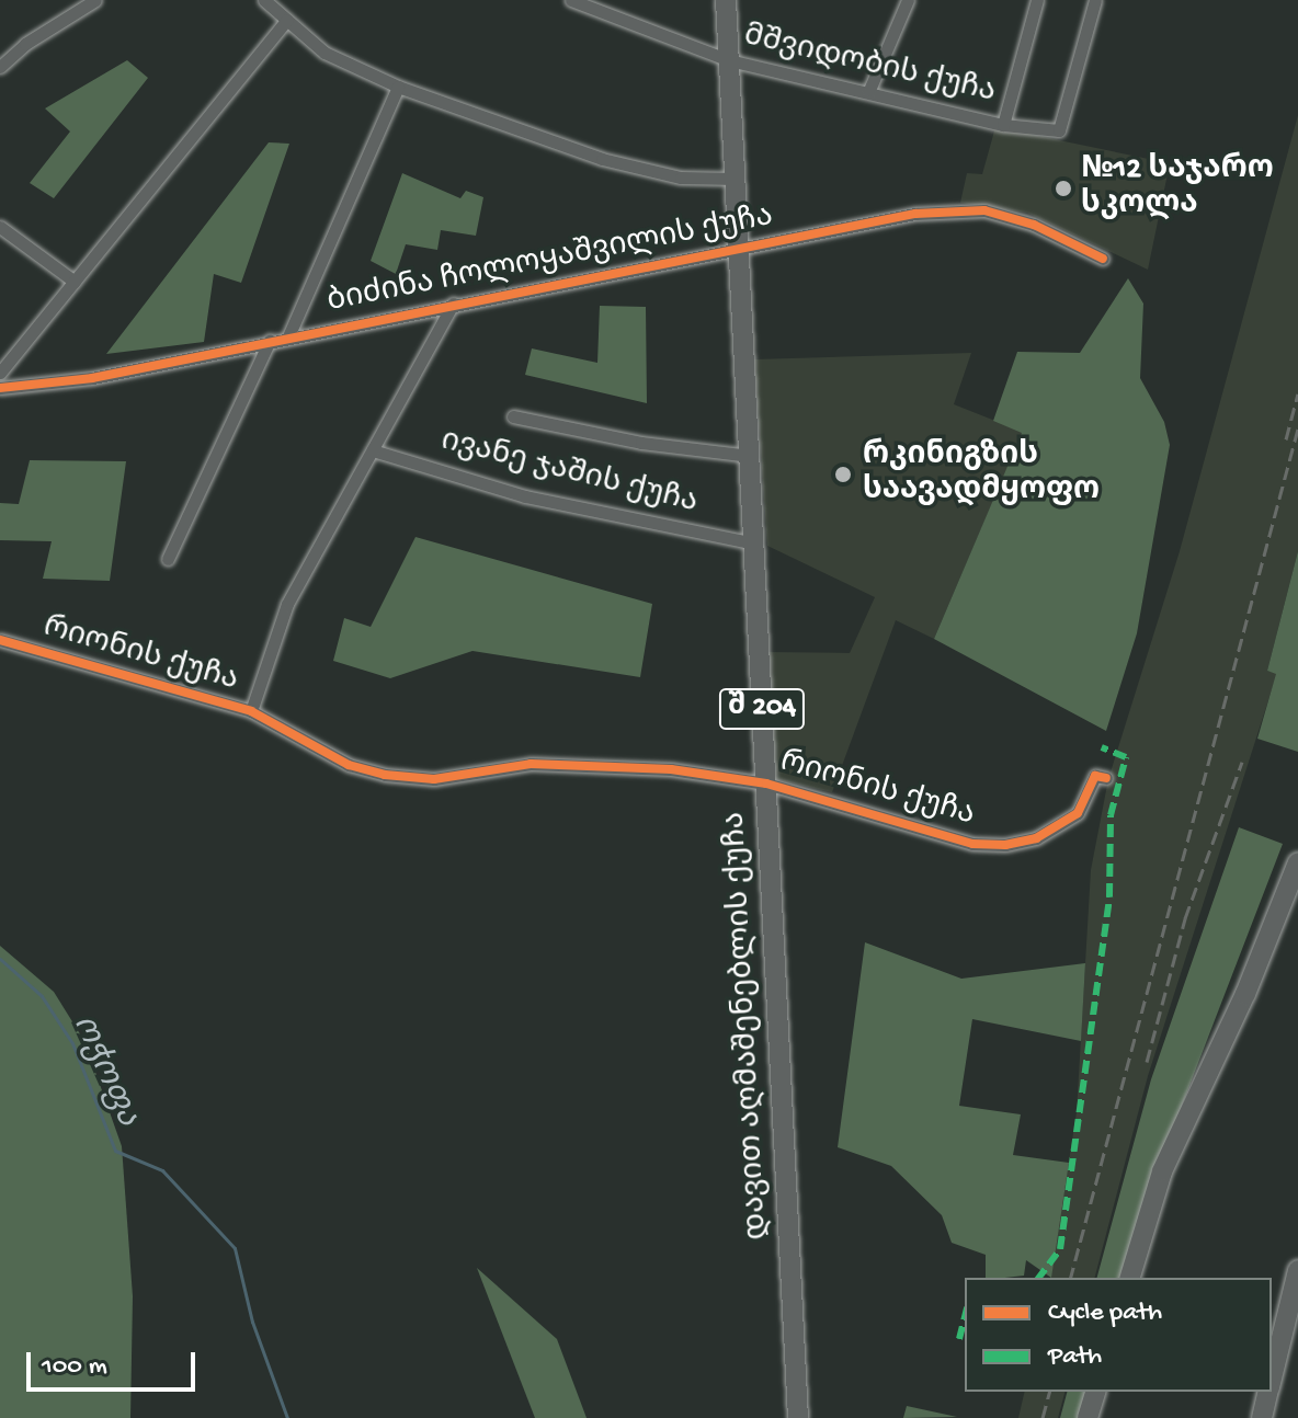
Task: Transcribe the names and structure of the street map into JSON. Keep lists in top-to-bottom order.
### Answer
{
  "streets": {
    "main road": ["შ 204", "დავით აღმაშენებლის ქუჩა"],
    "street": [
      "მშვიდობის ქუჩა",
      "ბიძინა ჩოლოყაშვილის ქუჩა",
      "ივანე ჯაშის ქუჩა",
      "რიონის ქუჩა"
    ]
  },
  "crossings": [
    ["მშვიდობის ქუჩა", "დავით აღმაშენებლის ქუჩა"],
    ["ბიძინა ჩოლოყაშვილის ქუჩა", "დავით აღმაშენებლის ქუჩა"],
    ["ივანე ჯაშის ქუჩა", "დავით აღმაშენებლის ქუჩა"],
    ["რიონის ქუჩა", "დავით აღმაშენებლის ქუჩა"]
  ],
  "water": ["ოჭოფა"],
  "places": ["№12 საჯარო სკოლა", "რკინიგზის საავადმყოფო"],
  "legend": ["Cycle path", "Path"],
  "scale_bar": "100 m"
}
